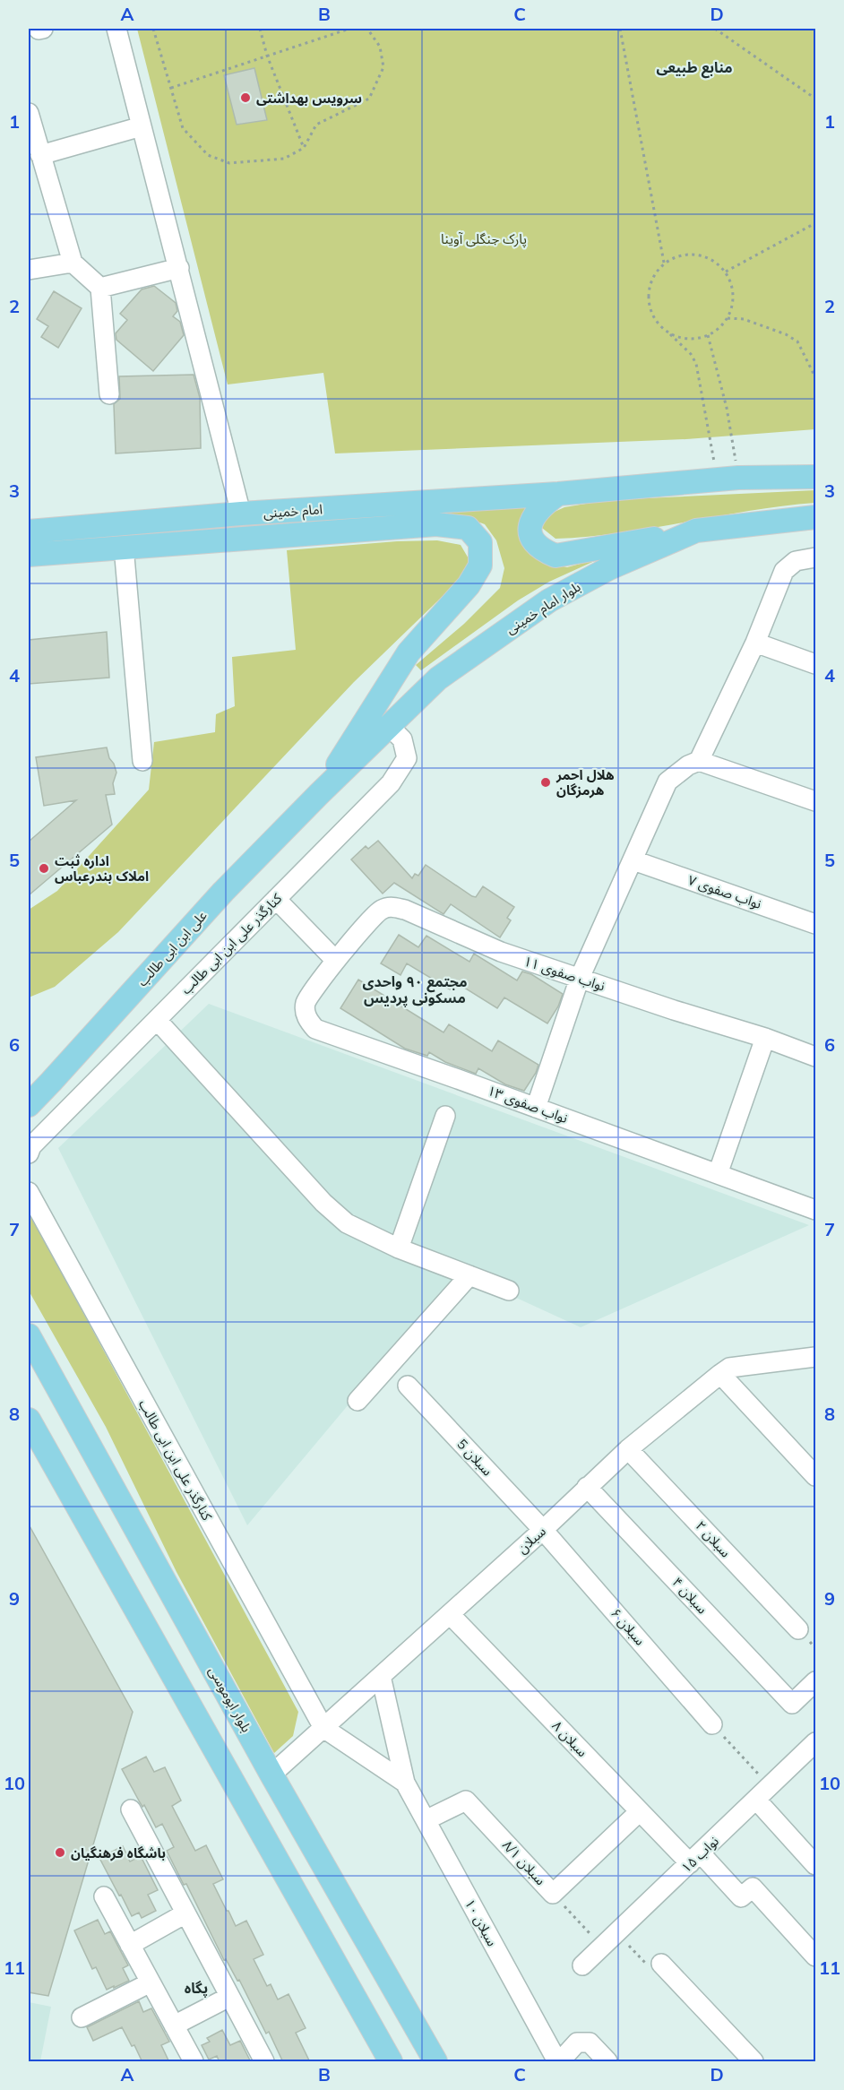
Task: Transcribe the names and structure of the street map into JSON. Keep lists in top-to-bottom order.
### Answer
{
  "streets": {
    "main road": [
      "امام خمینی",
      "بلوار امام خمینی",
      "علی ابن ابی طالب",
      "بلوار ابوموسی"
    ],
    "street": [
      "نواب صفوی ۷",
      "کنارگذر علی ابن ابی طالب",
      "نواب صفوی ۱۱",
      "نواب صفوی ۱۳",
      "سبلان 5",
      "سبلان ۲",
      "سبلان",
      "سبلان ۴",
      "سبلان ۶",
      "سبلان ۸",
      "نواب ۱۵",
      "سبلان ۸/۱",
      "سبلان ۱۰"
    ]
  },
  "crossings": [
    ["بلوار امام خمینی", "کنارگذر علی ابن ابی طالب"],
    ["بلوار امام خمینی", "علی ابن ابی طالب"],
    ["کنارگذر علی ابن ابی طالب", "سبلان"],
    ["کنارگذر علی ابن ابی طالب", "سبلان ۱۰"],
    ["نواب صفوی ۱۱", "نواب صفوی ۱۳"],
    ["سبلان 5", "سبلان"],
    ["سبلان 5", "سبلان ۶"],
    ["سبلان ۲", "سبلان"],
    ["سبلان", "سبلان ۴"],
    ["سبلان", "سبلان ۶"],
    ["سبلان", "بلوار ابوموسی"],
    ["سبلان", "سبلان ۸"],
    ["سبلان", "سبلان ۱۰"],
    ["سبلان ۸", "نواب ۱۵"],
    ["سبلان ۸", "سبلان ۸/۱"],
    ["سبلان ۸/۱", "سبلان ۱۰"]
  ],
  "districts": ["منابع طبیعی", "مجتمع ٩٠ واحدی مسکونی پردیس", "پگاه"],
  "parks": ["پارک جنگلی آوینا"],
  "places": [
    "سرویس بهداشتی",
    "هلال احمر هرمزگان",
    "اداره ثبت املاک بندرعباس",
    "باشگاه فرهنگیان"
  ],
  "grid": {
    "columns": [
      "A",
      "B",
      "C",
      "D"
    ],
    "rows": [
      "1",
      "2",
      "3",
      "4",
      "5",
      "6",
      "7",
      "8",
      "9",
      "10",
      "11"
    ]
  }
}
